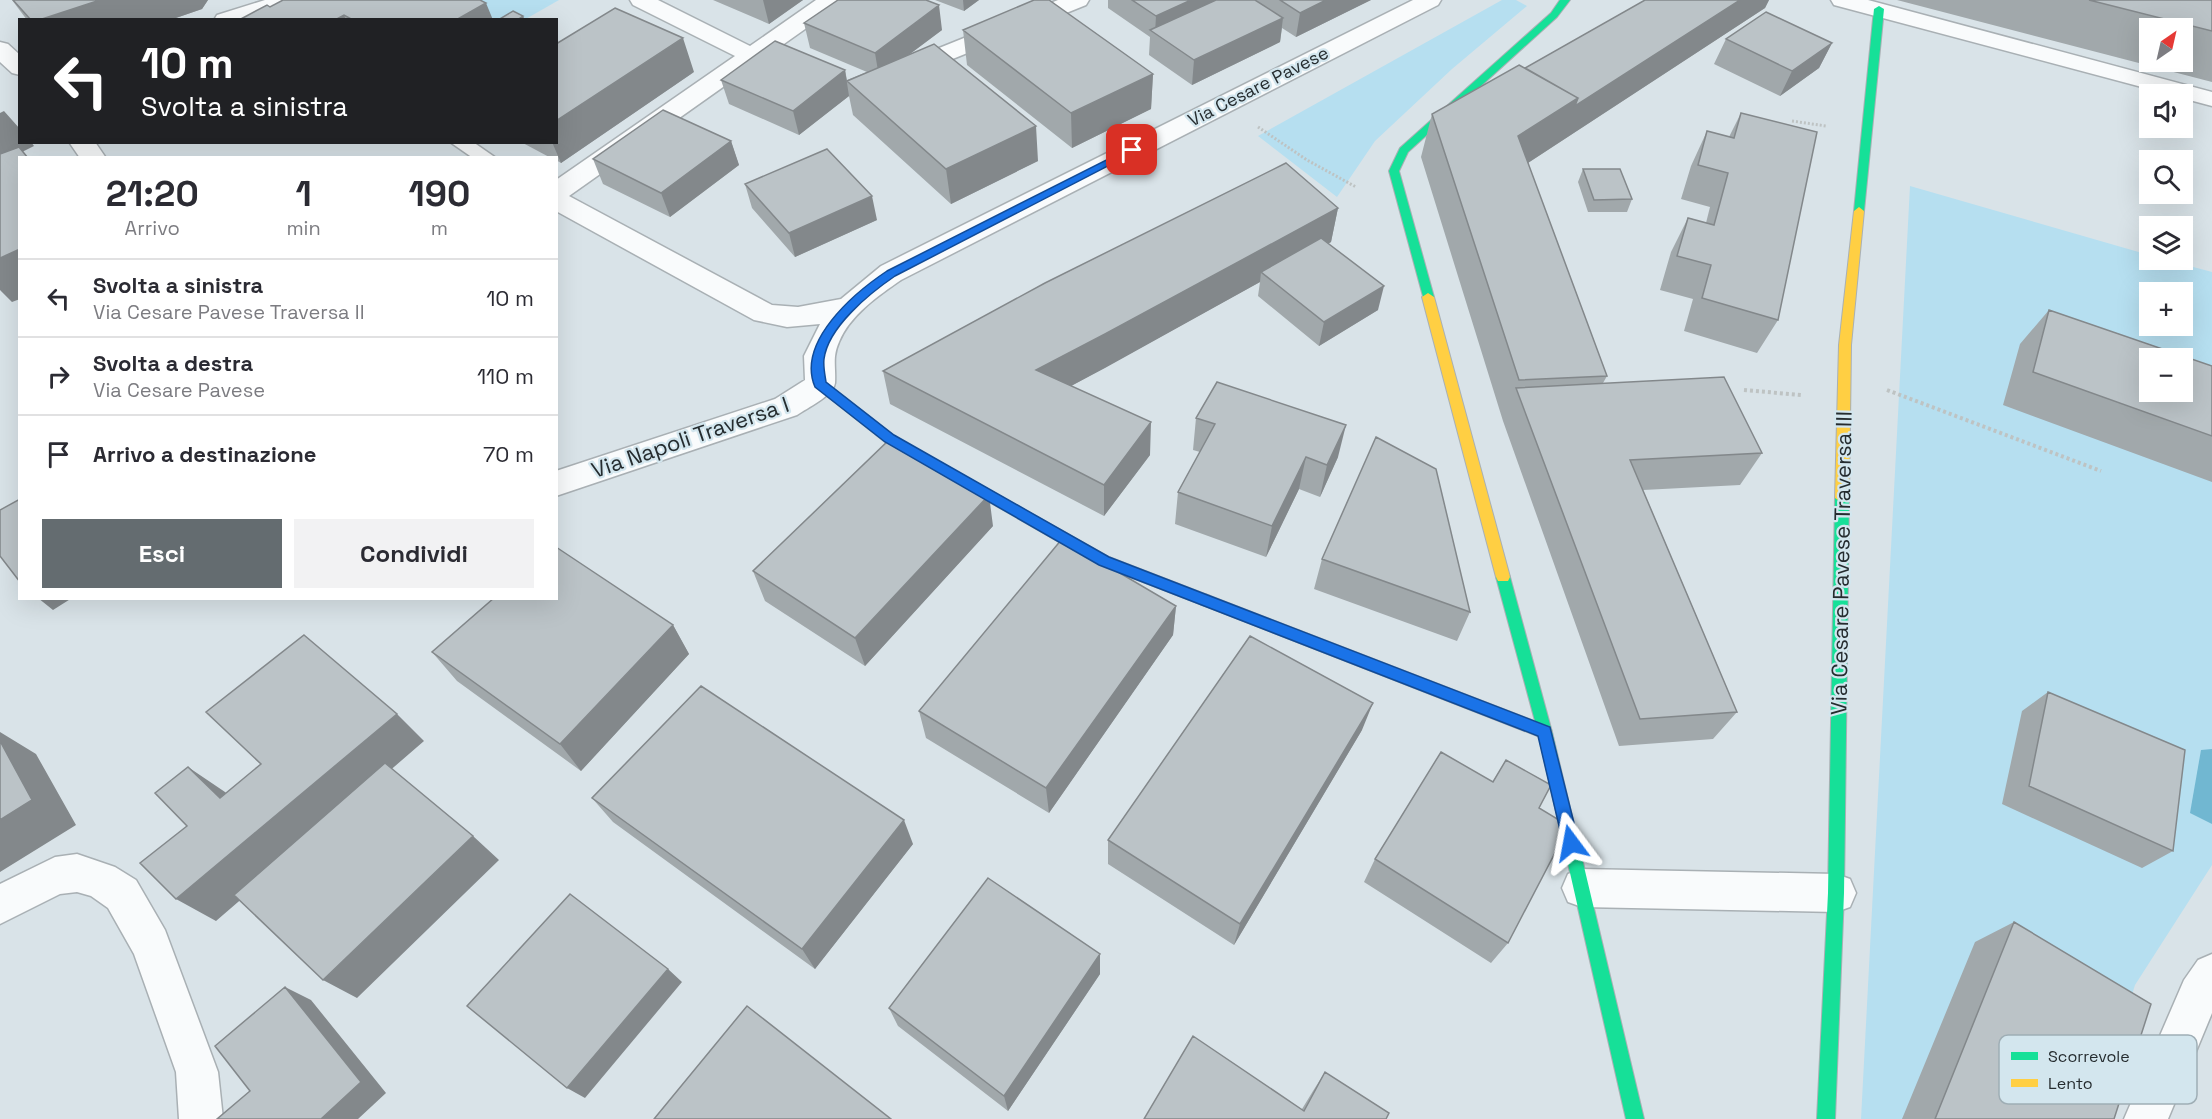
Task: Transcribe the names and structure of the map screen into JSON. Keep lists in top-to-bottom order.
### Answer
{
  "streets": {
    "street": ["Via Cesare Pavese", "Via Napoli Traversa I", "Via Cesare Pavese Traversa III"]
  },
  "crossings": [
    ["Via Cesare Pavese", "Via Napoli Traversa I"]
  ],
  "legend": ["Scorrevole", "Lento"],
  "north": "top right",
  "page": {
    "map_buttons": ["+", "−"],
    "turn": ["10 m", "Svolta a sinistra"],
    "eta": [
      "21:20",
      "Arrivo",
      "1",
      "min",
      "190",
      "m"
    ],
    "list": [
      {
        "name": "Svolta a sinistra",
        "note": "Via Cesare Pavese Traversa II",
        "value": "10 m"
      },
      {
        "name": "Svolta a destra",
        "note": "Via Cesare Pavese",
        "value": "110 m"
      },
      {
        "name": "Arrivo a destinazione",
        "value": "70 m"
      }
    ],
    "buttons": ["Esci", "Condividi"]
  }
}
